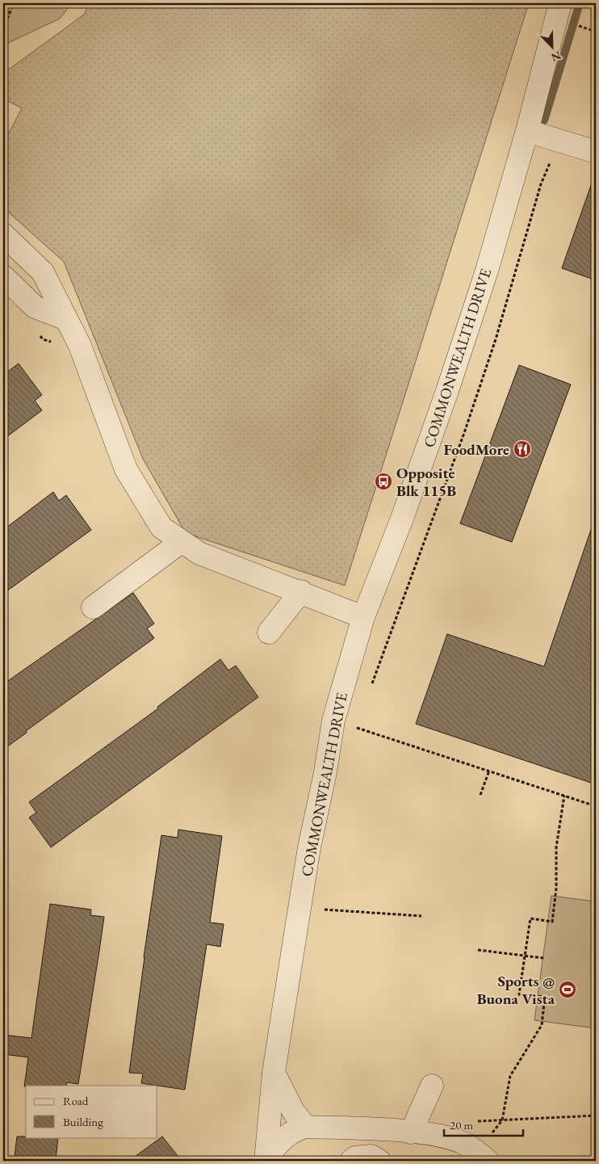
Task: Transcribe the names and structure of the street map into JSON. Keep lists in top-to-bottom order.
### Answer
{
  "streets": {
    "street": ["COMMONWEALTH DRIVE"]
  },
  "places": {
    "restaurant": ["FoodMore"],
    "bus stop": ["Opposite Blk 115B"],
    "sports": ["Sports @ Buona Vista"]
  },
  "legend": ["Road", "Building"],
  "scale_bar": "20 m",
  "north": "bottom right"
}
